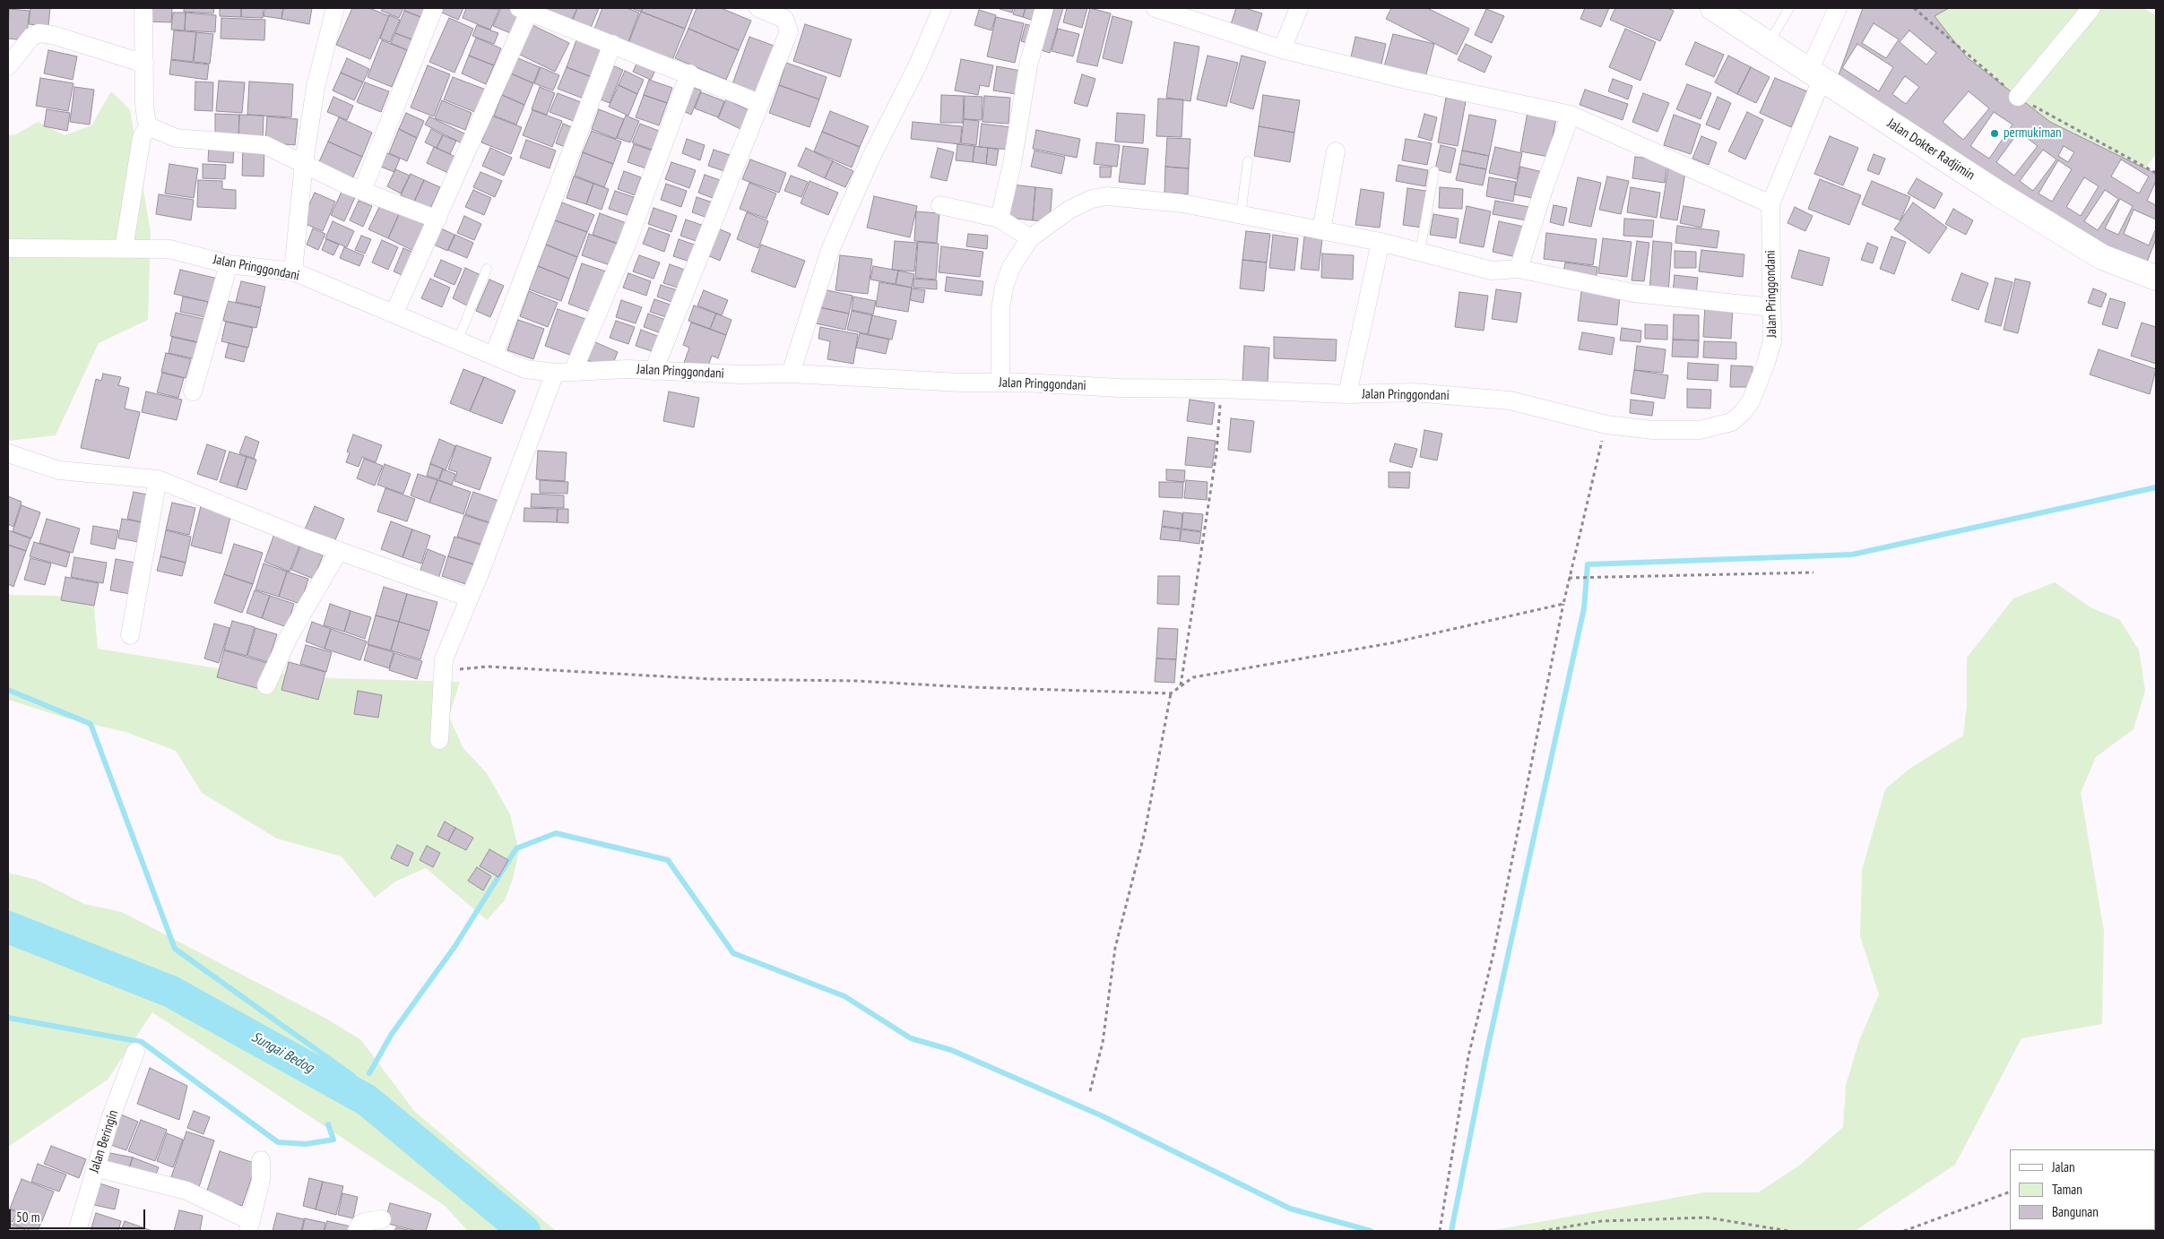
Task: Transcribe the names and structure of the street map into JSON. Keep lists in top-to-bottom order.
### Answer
{
  "streets": {
    "main road": ["Jalan Dokter Radjimin"],
    "street": ["Jalan Pringgondani", "Jalan Beringin"]
  },
  "crossings": [
    ["Jalan Dokter Radjimin", "Jalan Pringgondani"]
  ],
  "water": ["Sungai Bedog"],
  "places": ["permukiman"],
  "legend": ["Jalan", "Taman", "Bangunan"],
  "scale_bar": "50 m"
}
